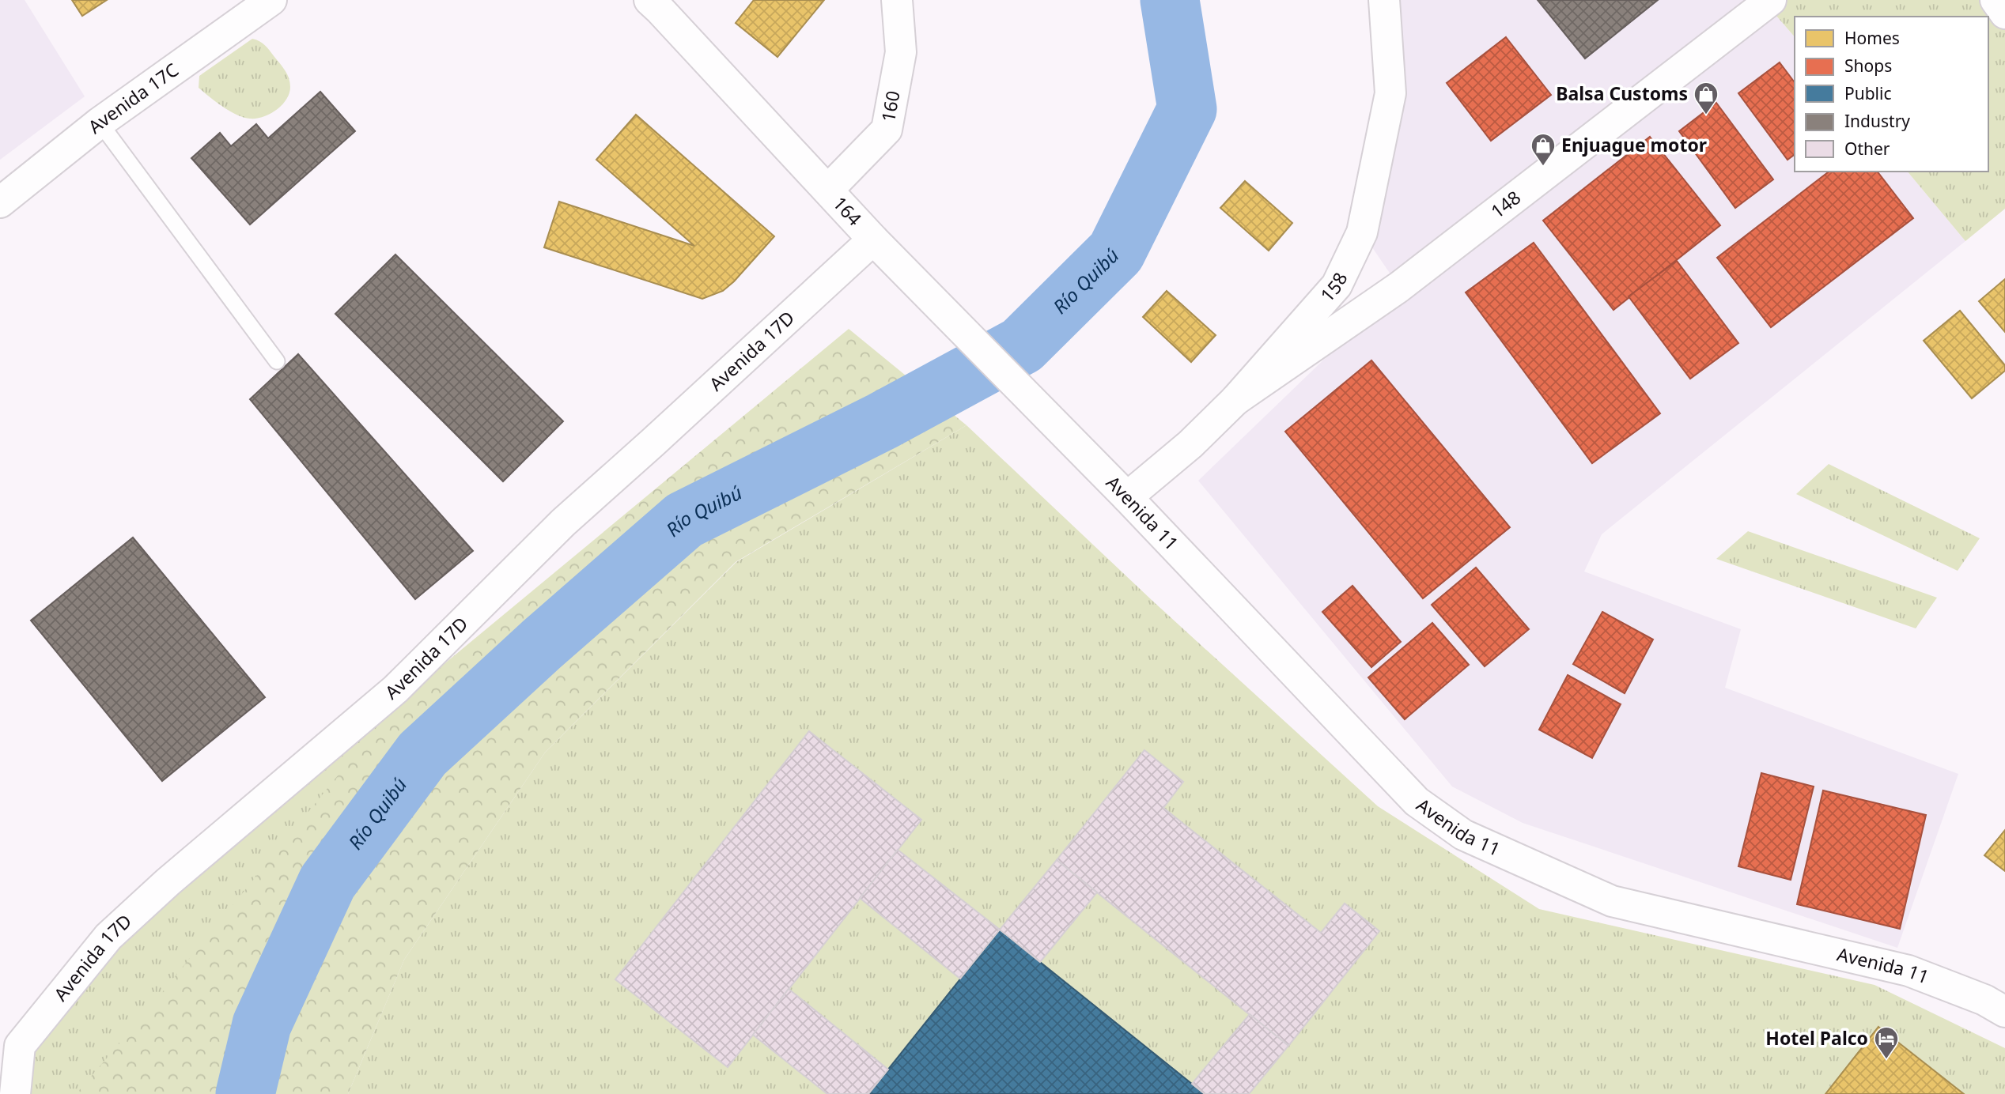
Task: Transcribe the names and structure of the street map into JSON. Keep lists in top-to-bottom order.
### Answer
{
  "streets": {
    "street": [
      "Avenida 17C",
      "160",
      "148",
      "164",
      "158",
      "Avenida 17D",
      "Avenida 11"
    ]
  },
  "crossings": [
    ["160", "164"],
    ["148", "158"],
    ["164", "Avenida 17D"],
    ["164", "Avenida 11"],
    ["158", "Avenida 11"]
  ],
  "water": ["Río Quibú"],
  "places": {
    "shop": ["Balsa Customs", "Enjuague motor"],
    "hotel": ["Hotel Palco"]
  },
  "legend": [
    "Homes",
    "Shops",
    "Public",
    "Industry",
    "Other"
  ]
}
